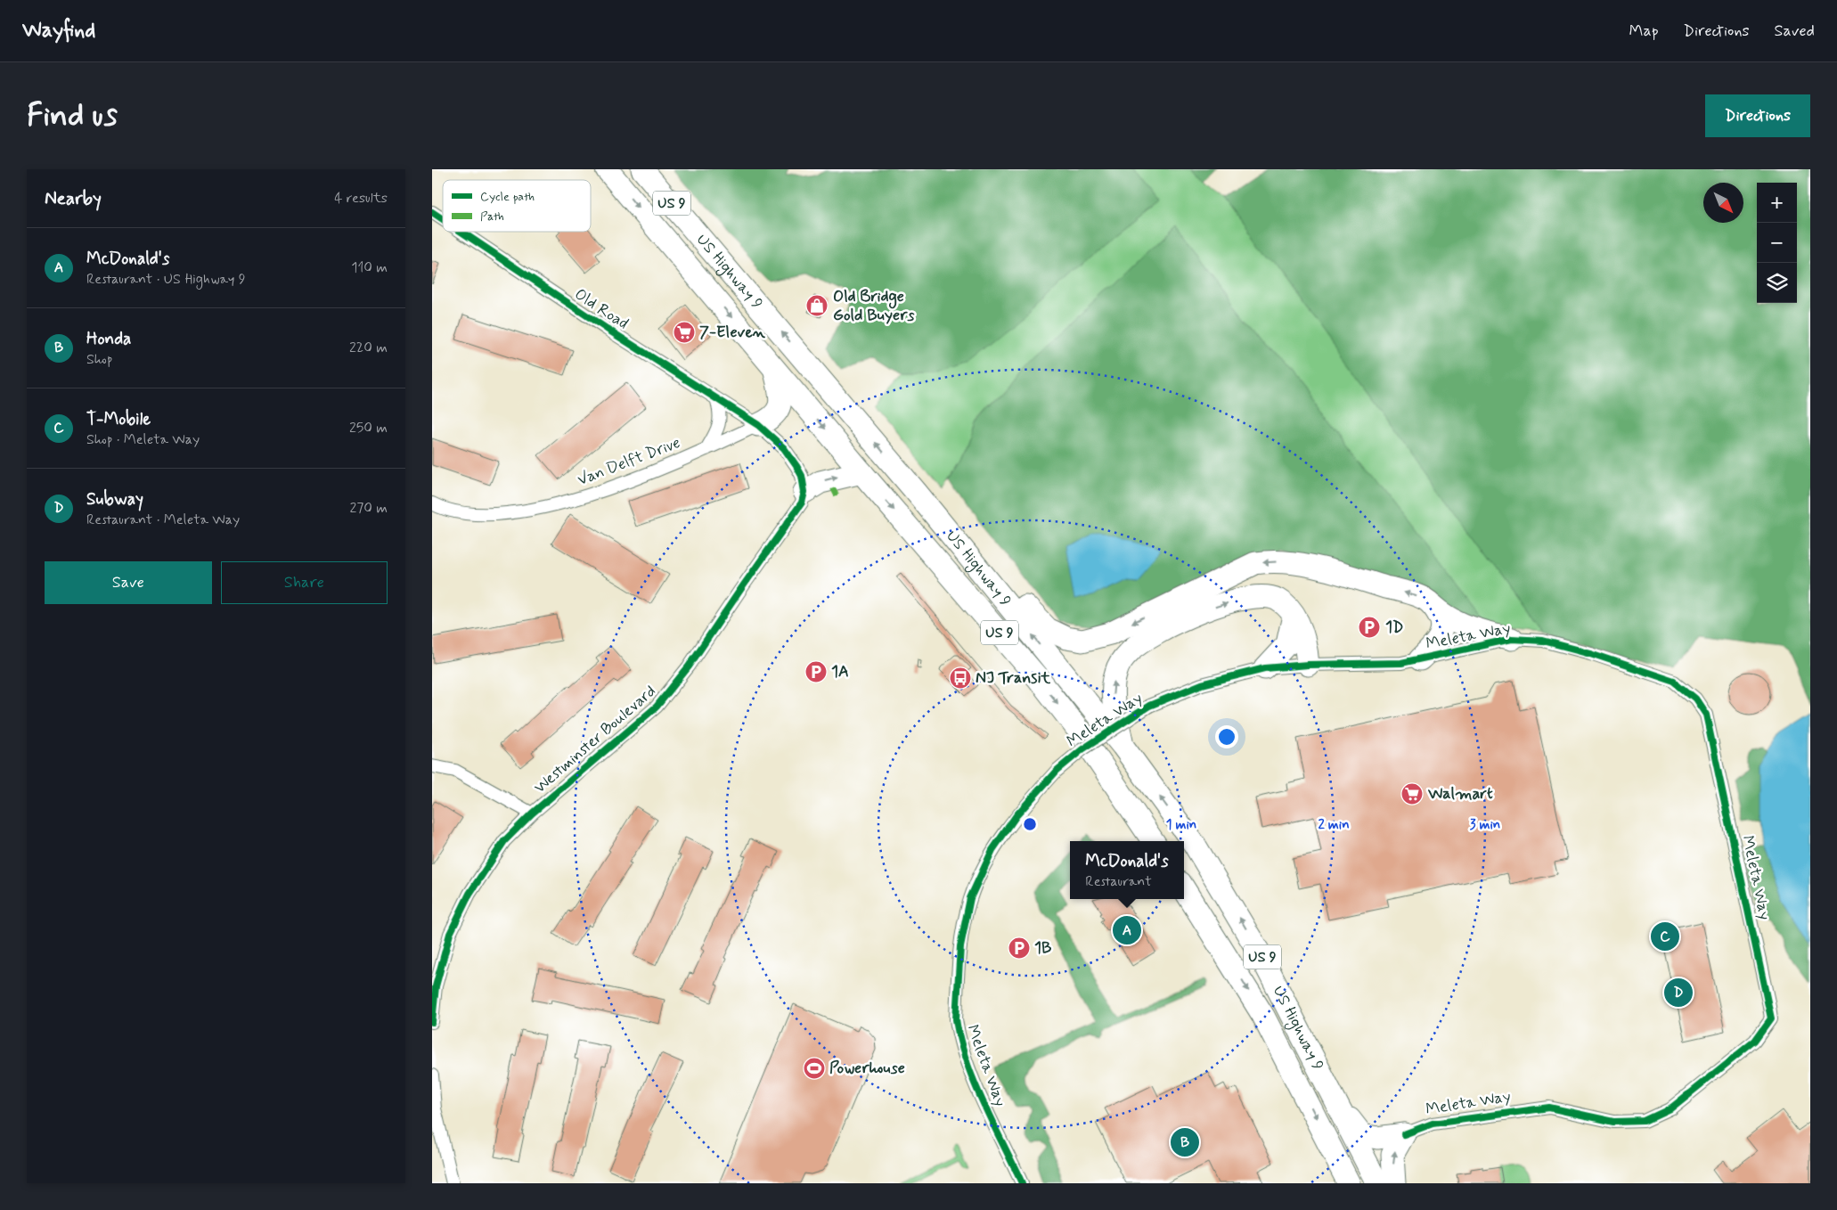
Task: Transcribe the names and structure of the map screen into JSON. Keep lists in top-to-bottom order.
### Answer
{
  "streets": {
    "highway": ["US 9", "US Highway 9"],
    "street": [
      "Old Road",
      "Van Delft Drive",
      "Meleta Way",
      "Westminster Boulevard"
    ]
  },
  "crossings": [
    ["Old Road", "Van Delft Drive"]
  ],
  "places": {
    "shop": ["Old Bridge Gold Buyers"],
    "supermarket": ["7-Eleven", "Walmart"],
    "parking": ["1D", "1A", "1B"],
    "bus stop": ["NJ Transit"],
    "sports": ["Powerhouse"]
  },
  "legend": ["Cycle path", "Path"],
  "north": "bottom right",
  "page": {
    "header": "Wayfind",
    "nav": ["Map", "Directions", "Saved"],
    "buttons": [
      "Directions",
      ["Save", "Share"]
    ],
    "title": "Find us",
    "heading": ["Nearby", "4 results"],
    "map_buttons": ["+", "−"],
    "list": [
      {
        "mark": "A",
        "name": "McDonald's",
        "note": "Restaurant · US Highway 9",
        "value": "110 m"
      },
      {
        "mark": "B",
        "name": "Honda",
        "note": "Shop",
        "value": "220 m"
      },
      {
        "mark": "C",
        "name": "T-Mobile",
        "note": "Shop · Meleta Way",
        "value": "250 m"
      },
      {
        "mark": "D",
        "name": "Subway",
        "note": "Restaurant · Meleta Way",
        "value": "270 m"
      }
    ],
    "popup": ["McDonald's", "Restaurant"],
    "pins": [
      "A",
      "C",
      "D",
      "B"
    ]
  },
  "rings": ["1 min", "2 min", "3 min"]
}
